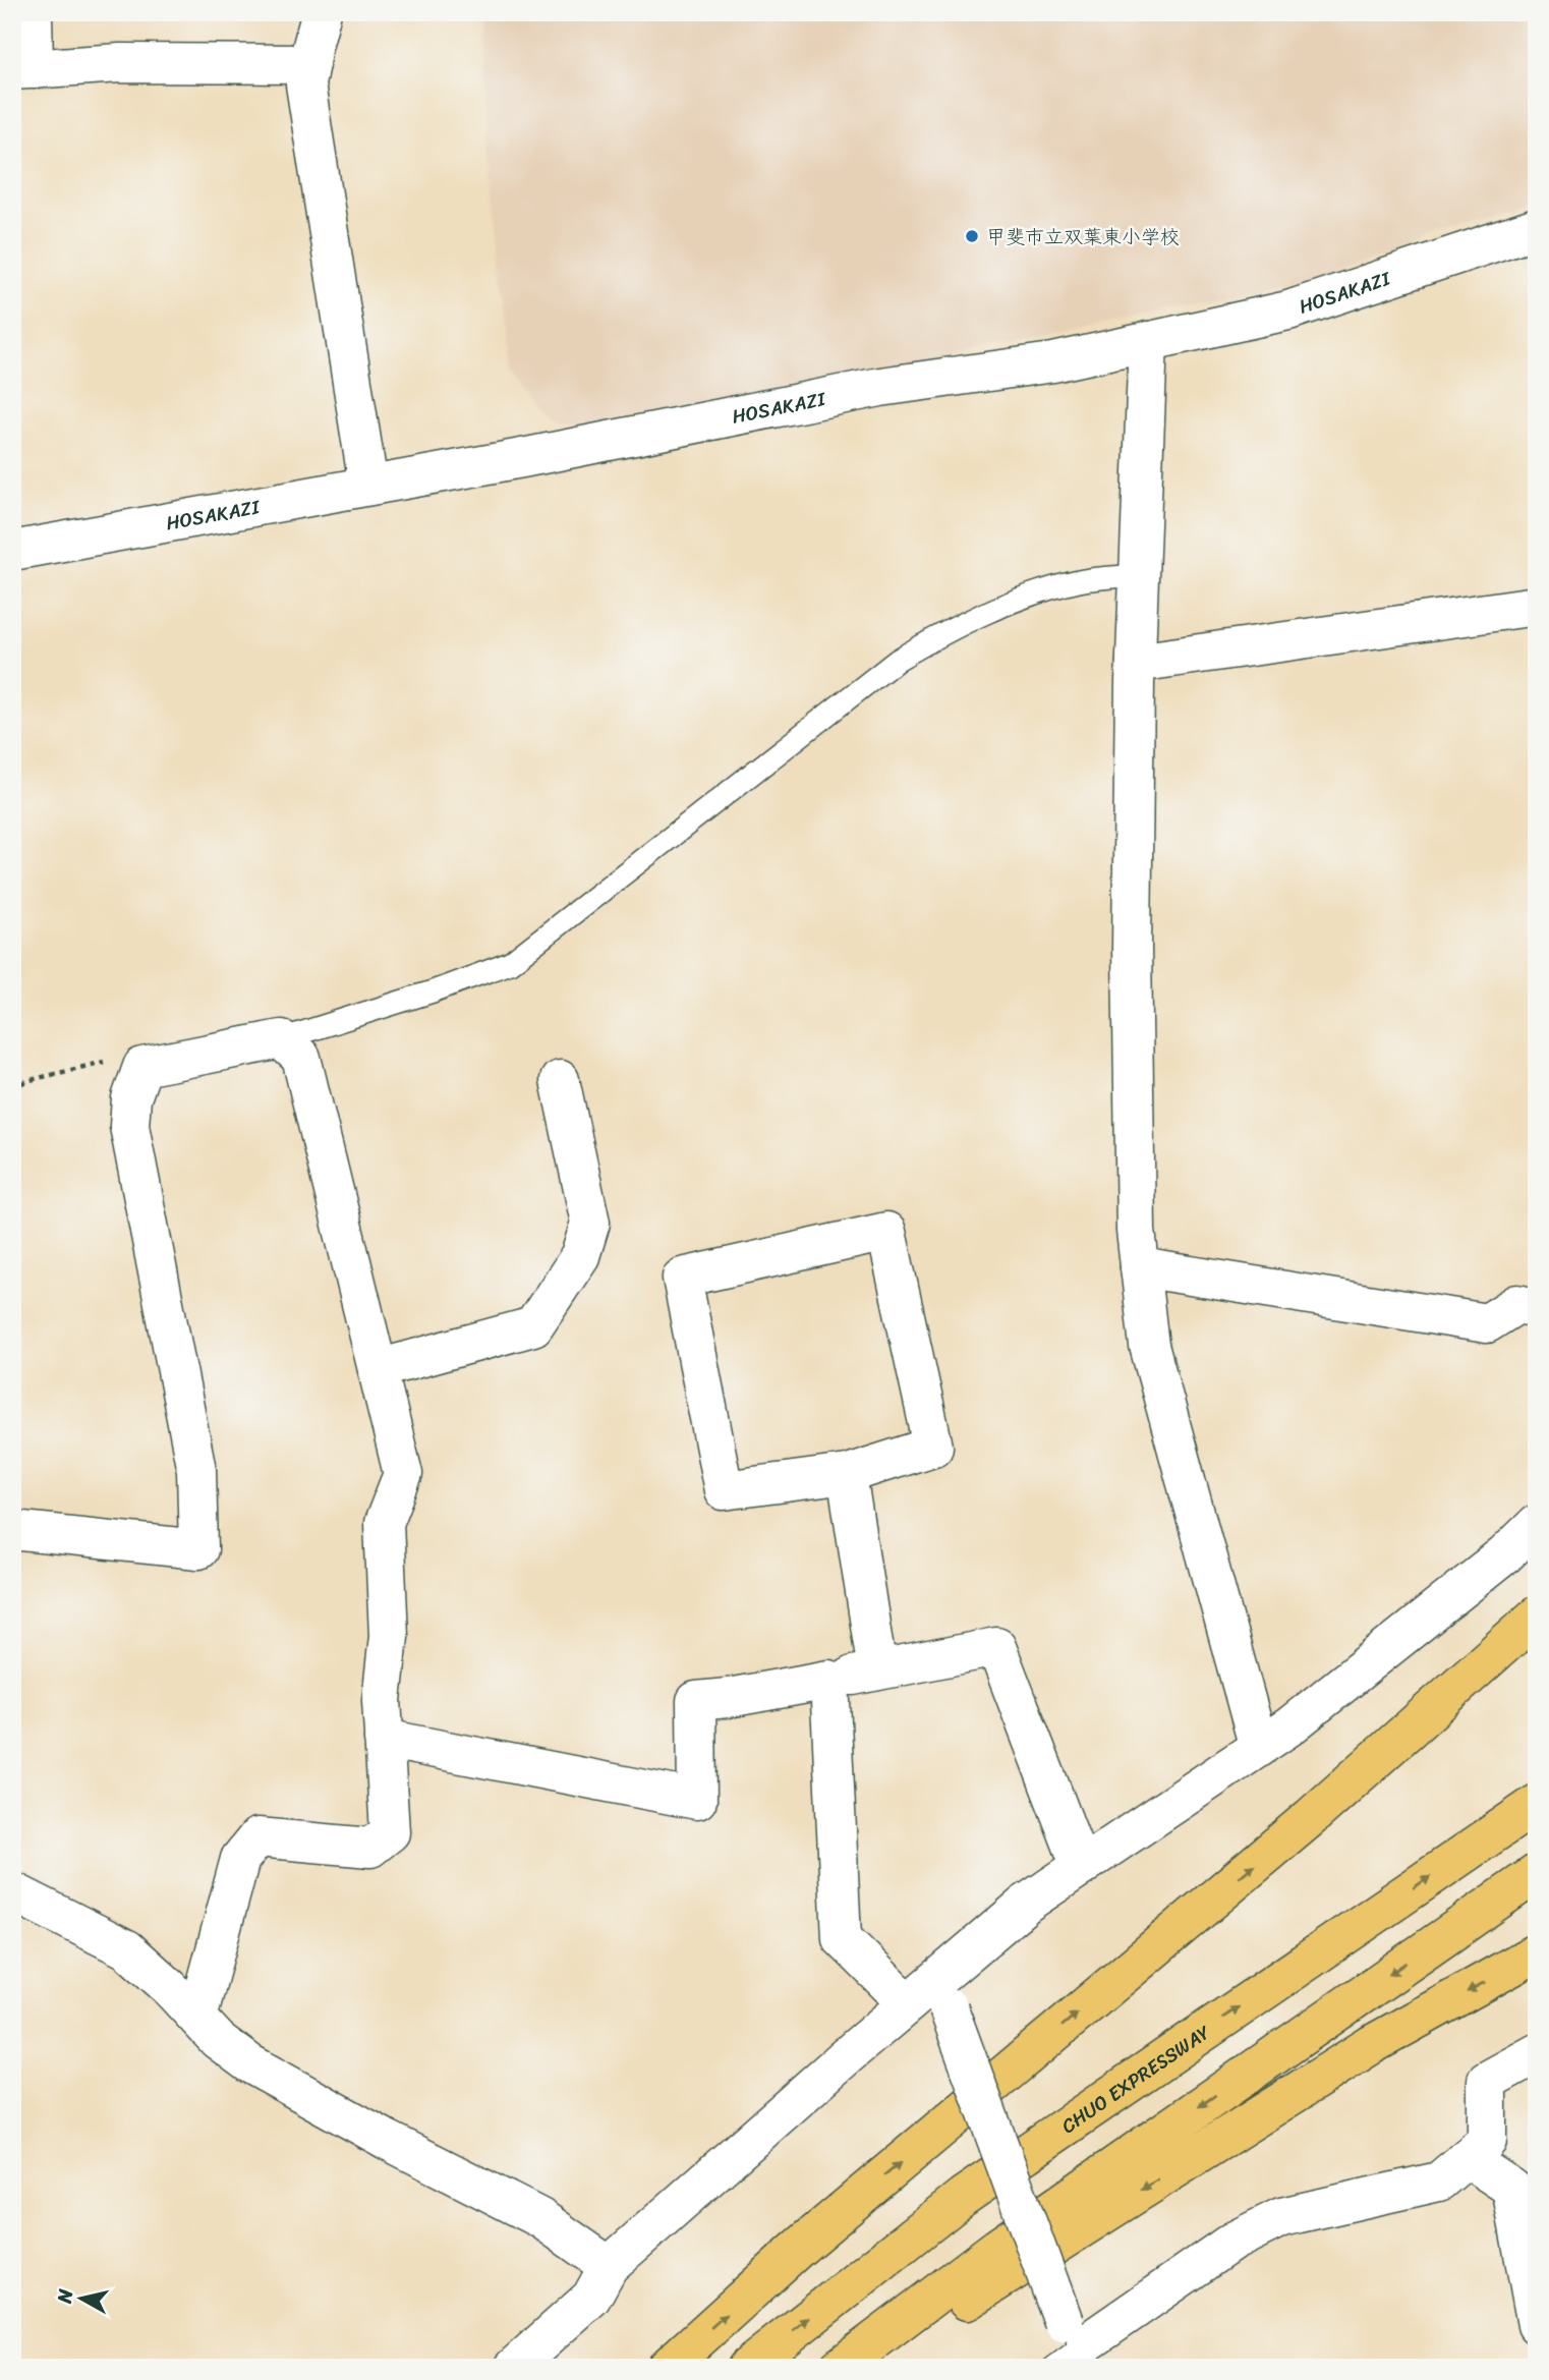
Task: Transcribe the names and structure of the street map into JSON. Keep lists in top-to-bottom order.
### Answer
{
  "streets": {
    "highway": ["CHUO EXPRESSWAY"],
    "street": ["HOSAKAZI"]
  },
  "places": ["甲斐市立双葉東小学校"],
  "north": "left"
}
